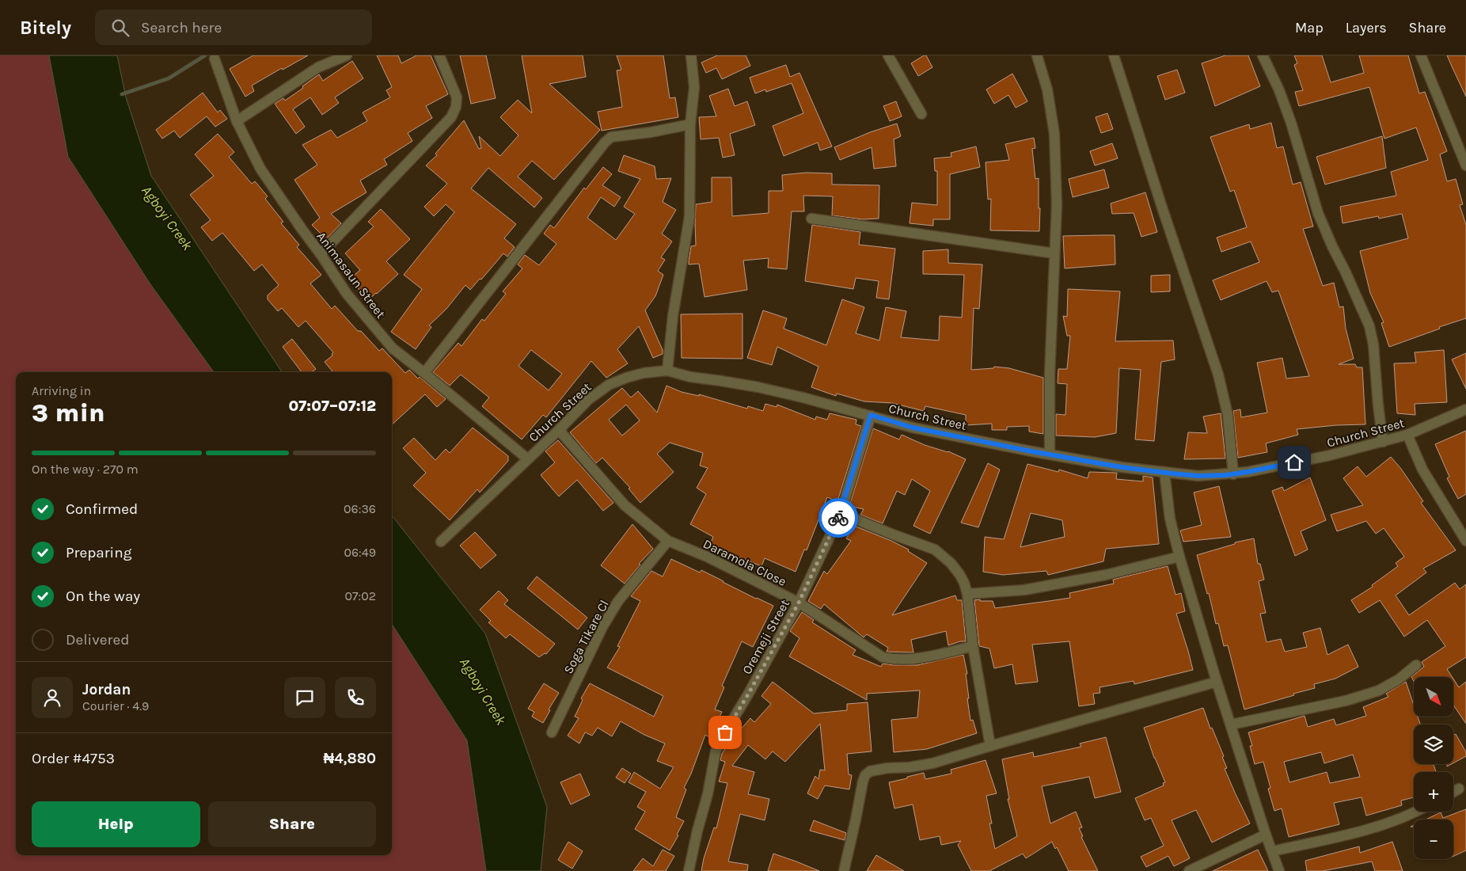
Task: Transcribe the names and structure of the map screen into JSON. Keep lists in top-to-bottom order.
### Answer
{
  "streets": {
    "street": [
      "Animasaun Street",
      "Church Street",
      "Daramola Close",
      "Soga Tikare Cl",
      "Oremeji Street"
    ]
  },
  "crossings": [
    ["Animasaun Street", "Church Street"],
    ["Church Street", "Daramola Close"],
    ["Church Street", "Oremeji Street"],
    ["Daramola Close", "Soga Tikare Cl"],
    ["Daramola Close", "Oremeji Street"]
  ],
  "water": ["Agboyi Creek"],
  "north": "bottom right",
  "page": {
    "header": "Bitely",
    "search": "Search here",
    "nav": ["Map", "Layers", "Share"],
    "heading": ["3 min", "Arriving in", "07:07–07:12"],
    "panel": [
      "Jordan",
      "Courier · 4.9",
      "Order #4753",
      "₦4,880"
    ],
    "bar": "On the way · 270 m",
    "list": [
      ["Confirmed", "06:36"],
      ["Preparing", "06:49"],
      ["On the way", "07:02"],
      "Delivered"
    ],
    "map_buttons": ["+", "−"],
    "buttons": ["Help", "Share"]
  }
}
